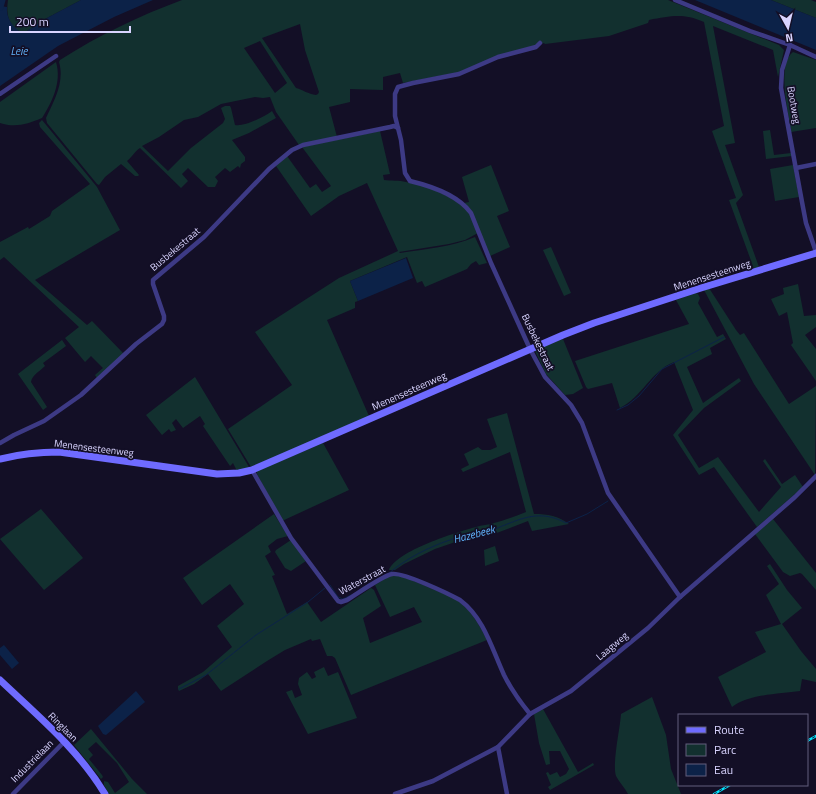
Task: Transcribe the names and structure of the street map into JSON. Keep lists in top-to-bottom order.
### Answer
{
  "streets": {
    "street": [
      "Bootweg",
      "Busbekestraat",
      "Menensesteenweg",
      "Waterstraat",
      "Laagweg",
      "Ringlaan",
      "Industrielaan"
    ]
  },
  "crossings": [
    ["Bootweg", "Menensesteenweg"],
    ["Busbekestraat", "Menensesteenweg"],
    ["Busbekestraat", "Laagweg"],
    ["Menensesteenweg", "Waterstraat"],
    ["Waterstraat", "Laagweg"],
    ["Ringlaan", "Industrielaan"]
  ],
  "water": ["Leie", "Hazebeek"],
  "legend": ["Route", "Parc", "Eau"],
  "scale_bar": "200 m",
  "north": "bottom"
}
